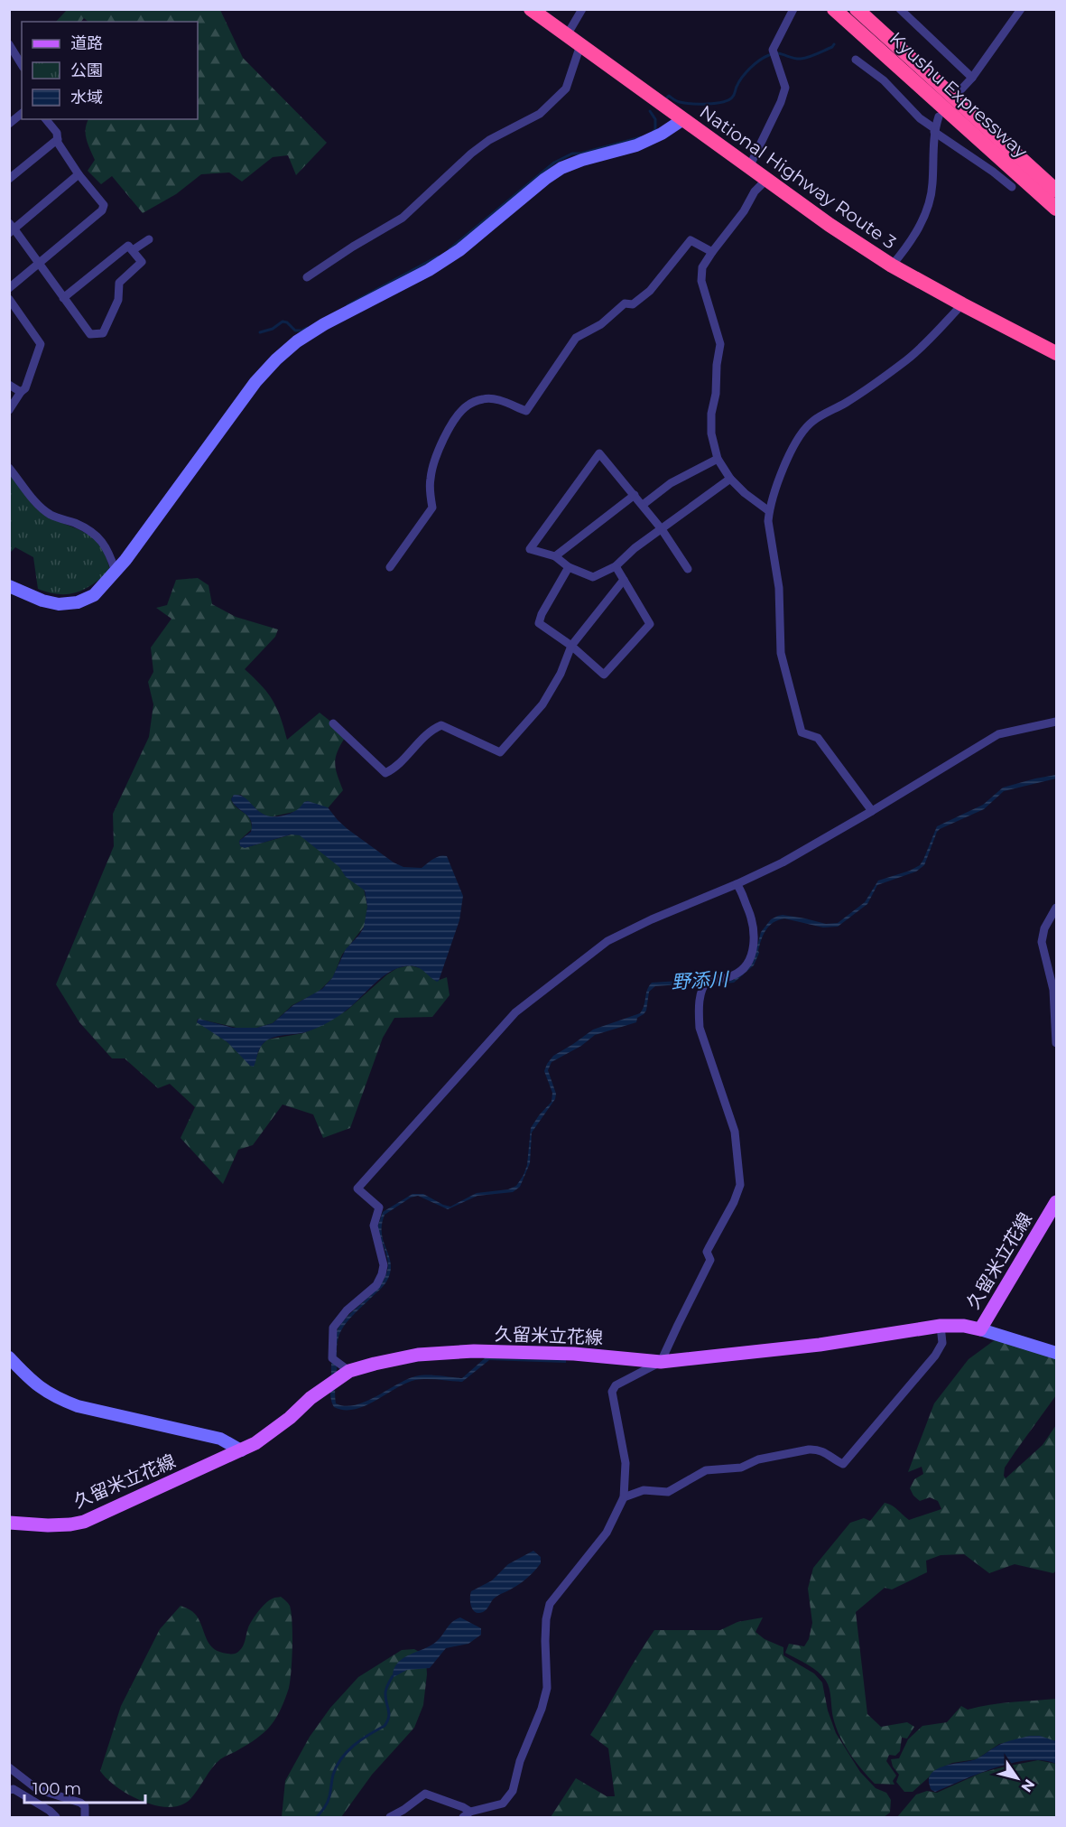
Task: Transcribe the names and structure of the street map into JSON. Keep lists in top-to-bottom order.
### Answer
{
  "streets": {
    "highway": ["Kyushu Expressway", "National Highway Route 3"],
    "main road": ["久留米立花線"]
  },
  "water": ["野添川"],
  "legend": ["道路", "公園", "水域"],
  "scale_bar": "100 m",
  "north": "bottom right"
}
